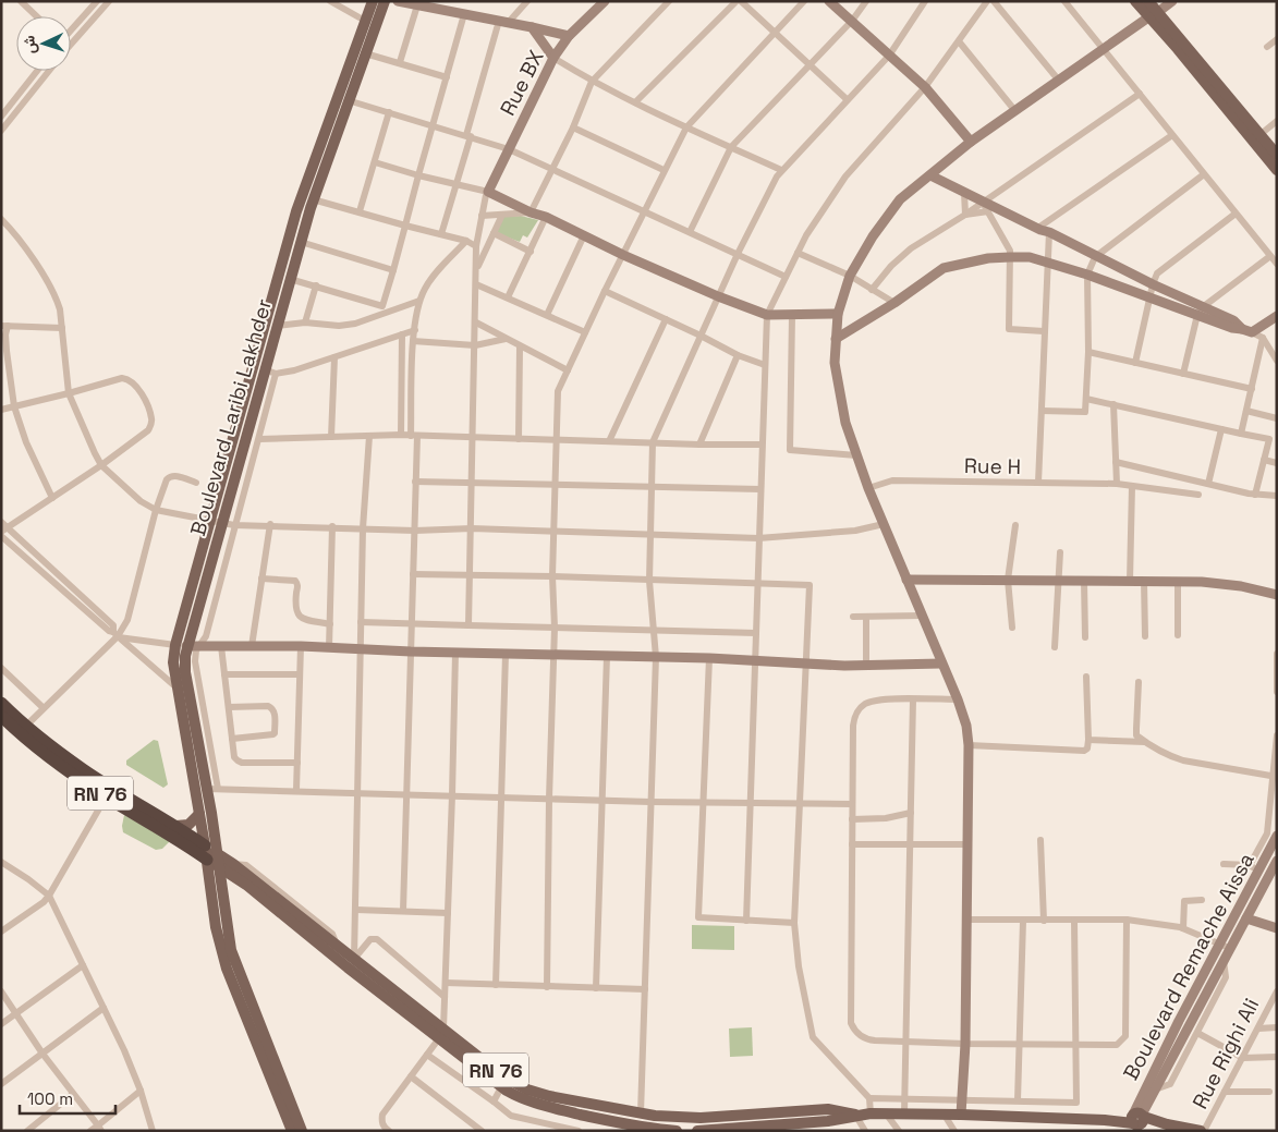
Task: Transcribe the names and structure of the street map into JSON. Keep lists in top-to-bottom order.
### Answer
{
  "streets": {
    "highway": ["RN 76"],
    "main road": ["Boulevard Laribi Lakhder"],
    "street": [
      "Rue BX",
      "Rue H",
      "Boulevard Remache Aissa",
      "Rue Righi Ali"
    ]
  },
  "crossings": [
    ["Boulevard Laribi Lakhder", "RN 76"],
    ["RN 76", "Boulevard Remache Aissa"],
    ["RN 76", "Rue Righi Ali"]
  ],
  "scale_bar": "100 m",
  "north": "left"
}
